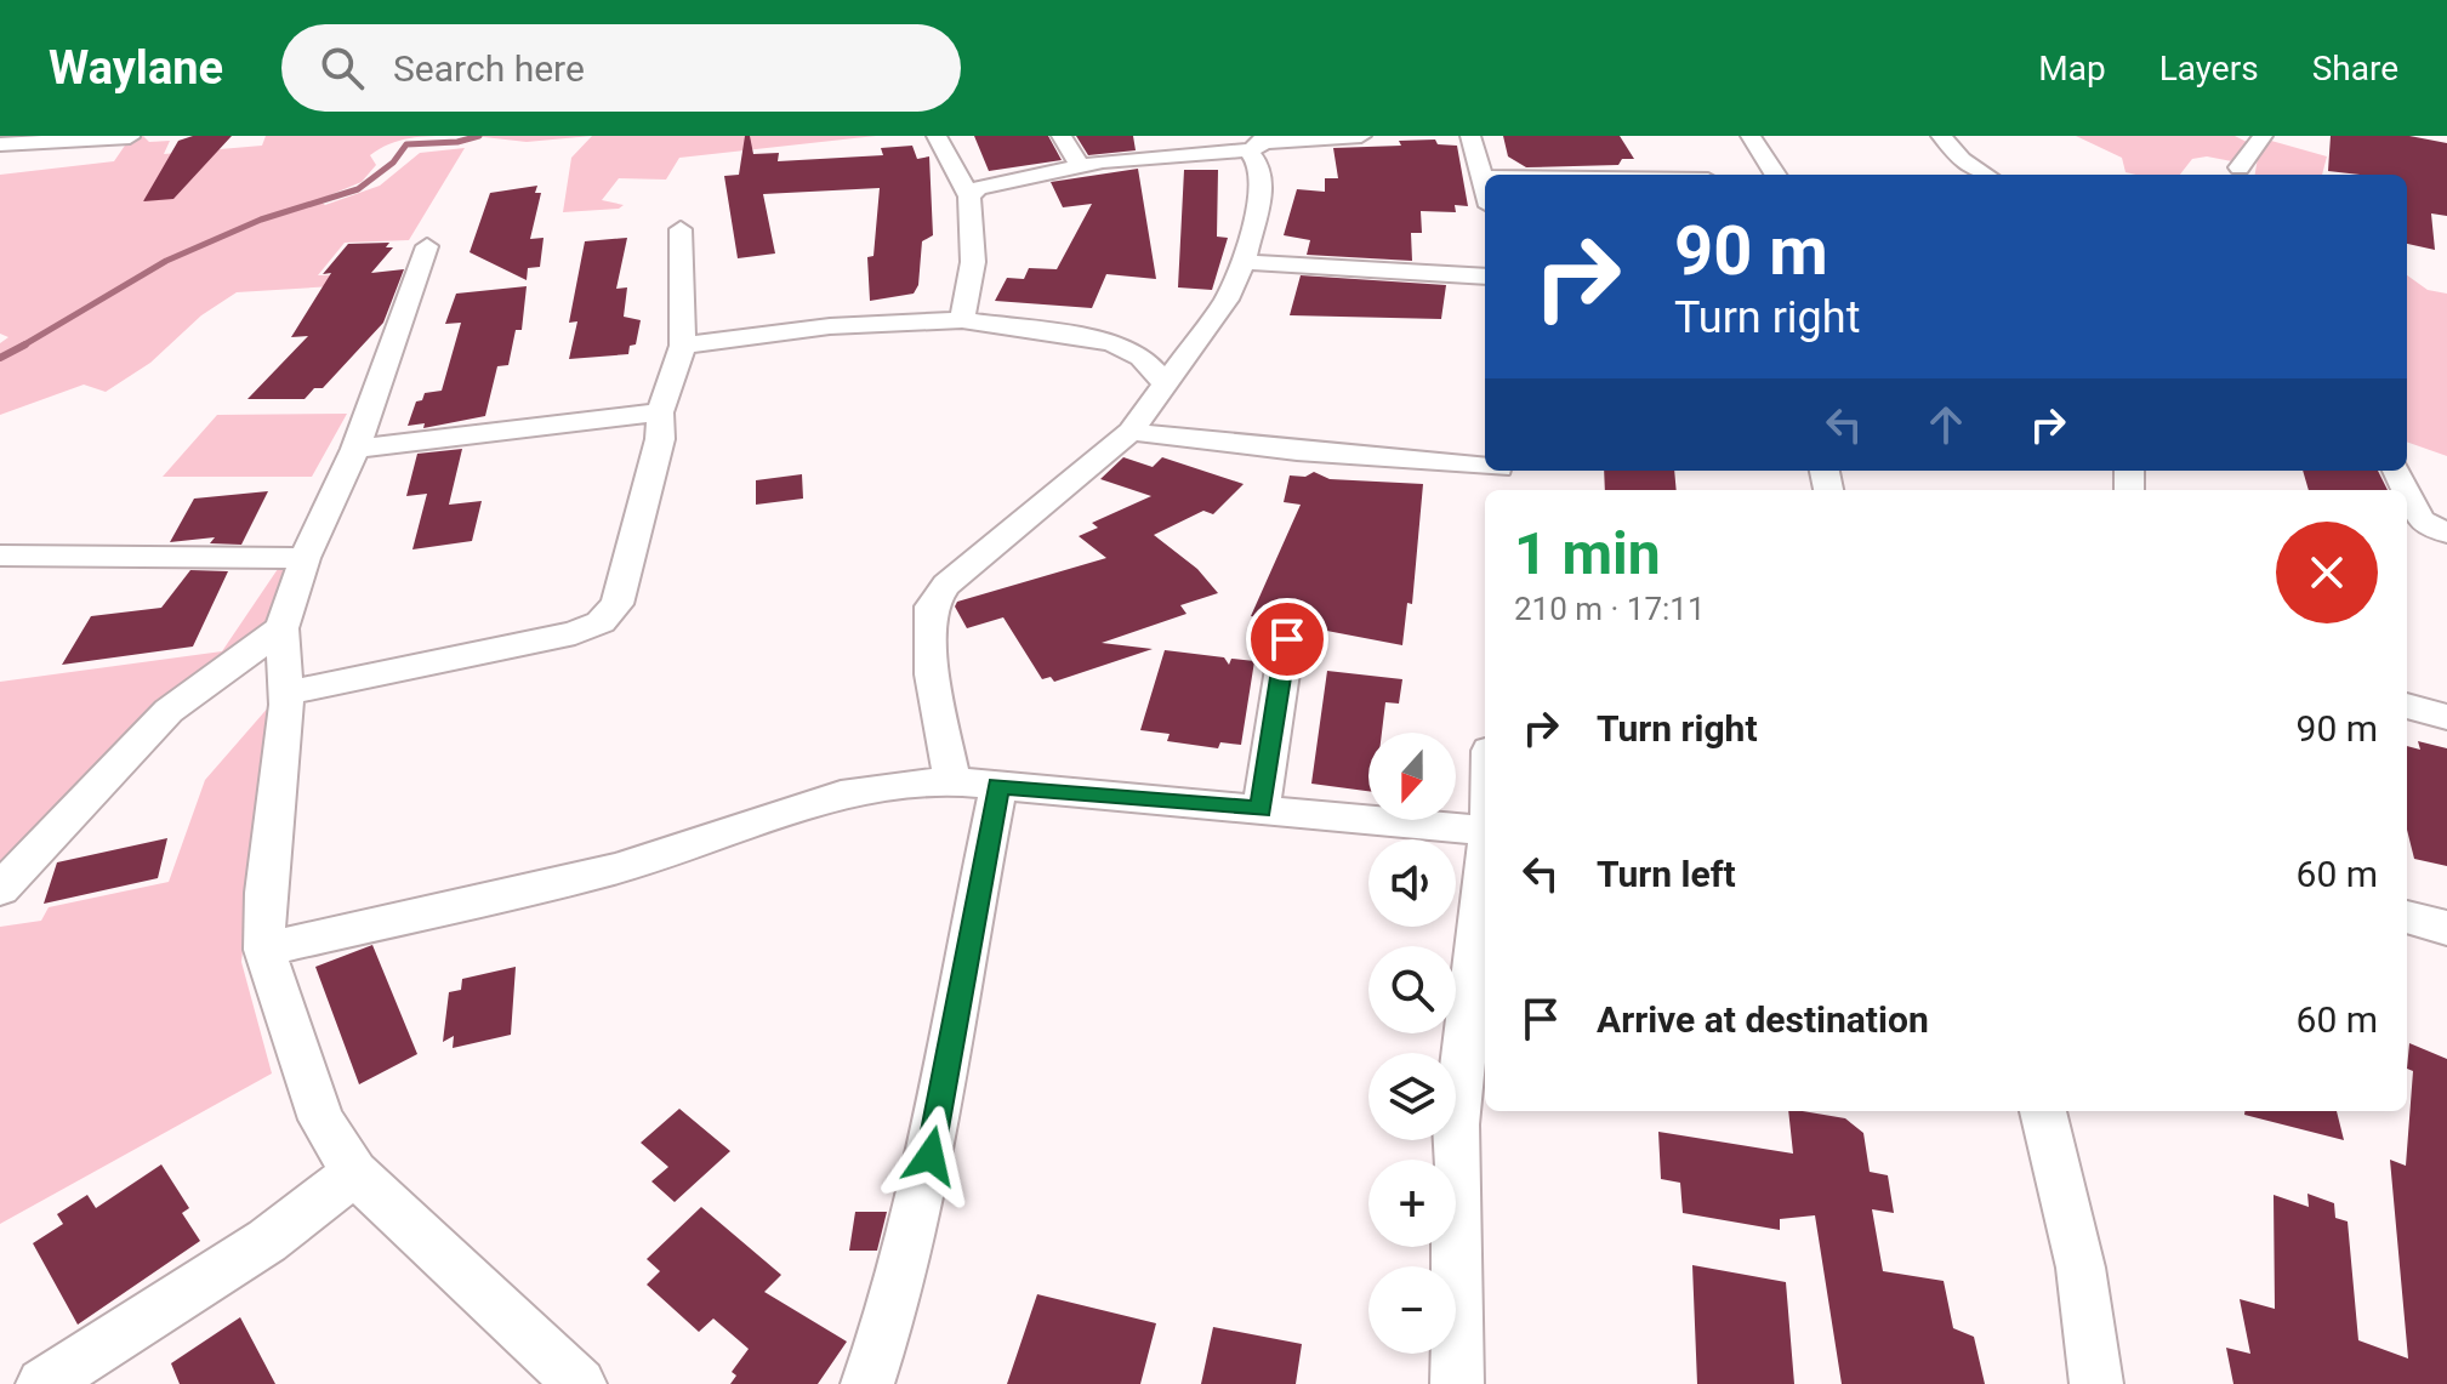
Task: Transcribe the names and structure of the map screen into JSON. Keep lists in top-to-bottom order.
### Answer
{
  "north": "bottom",
  "page": {
    "header": "Waylane",
    "search": "Search here",
    "nav": ["Map", "Layers", "Share"],
    "turn": ["90 m", "Turn right"],
    "heading": ["1 min", "210 m · 17:11"],
    "list": [
      {
        "name": "Turn right",
        "value": "90 m"
      },
      {
        "name": "Turn left",
        "value": "60 m"
      },
      {
        "name": "Arrive at destination",
        "value": "60 m"
      }
    ],
    "map_buttons": ["+", "−"]
  }
}
